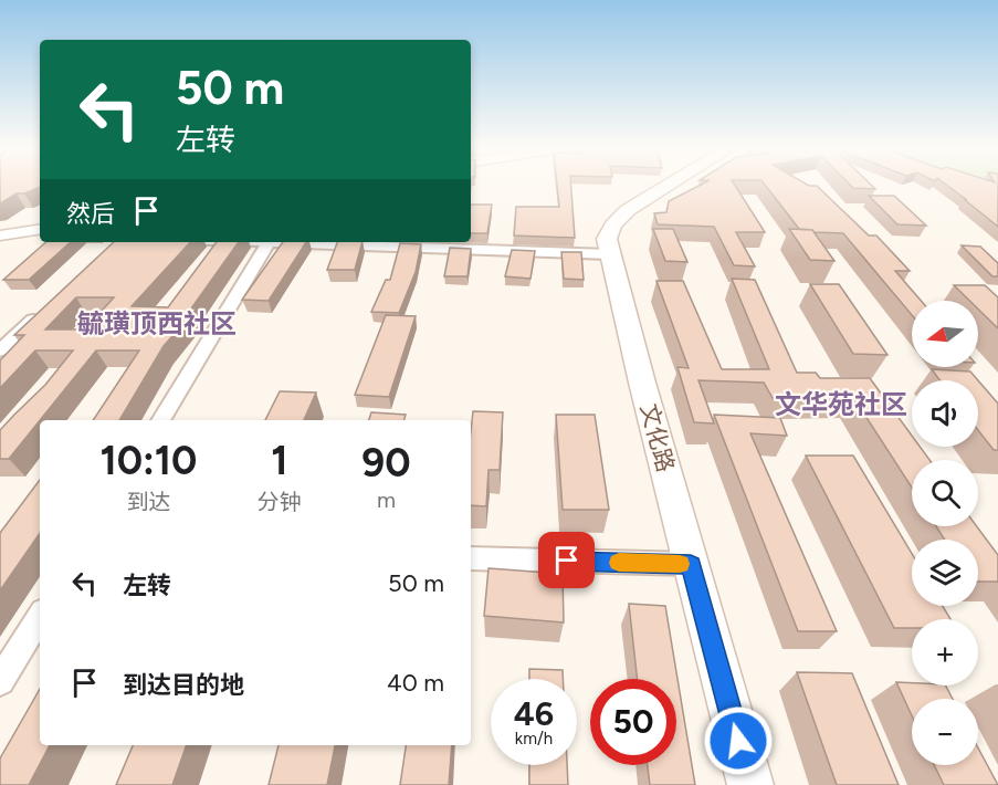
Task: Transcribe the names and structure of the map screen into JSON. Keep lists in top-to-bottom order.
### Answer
{
  "streets": {
    "main road": ["文化路"]
  },
  "districts": ["毓璜顶西社区", "文华苑社区"],
  "north": "left",
  "page": {
    "turn": ["50 m", "左转"],
    "then": "然后",
    "map_buttons": ["+", "−"],
    "eta": [
      "10:10",
      "到达",
      "1",
      "分钟",
      "90",
      "m"
    ],
    "list": [
      {
        "name": "左转",
        "value": "50 m"
      },
      {
        "name": "到达目的地",
        "value": "40 m"
      }
    ],
    "speed": "46 km/h",
    "limit": "50"
  }
}
